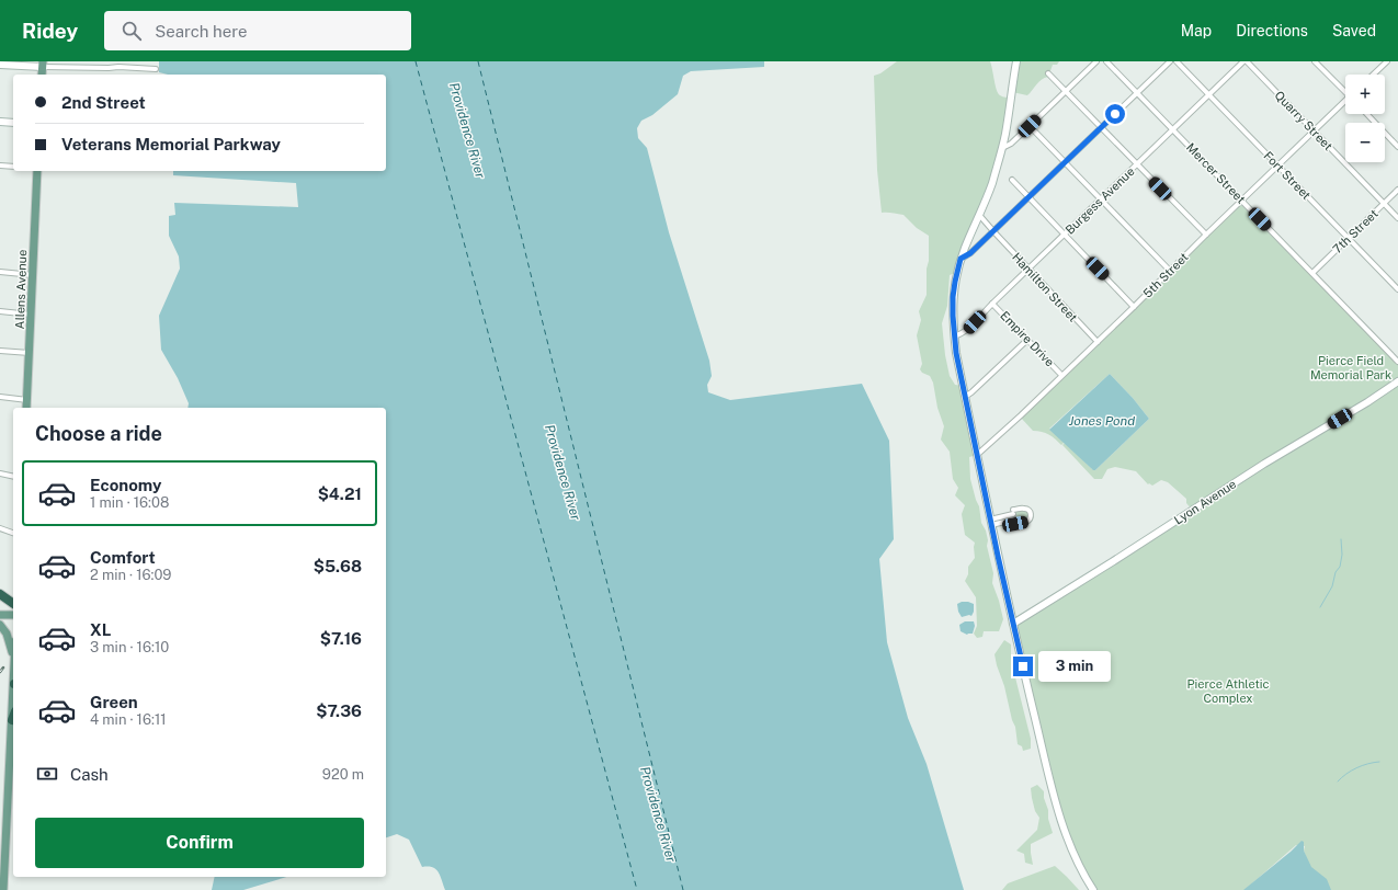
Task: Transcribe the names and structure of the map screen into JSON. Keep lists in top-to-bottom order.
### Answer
{
  "streets": {
    "main road": ["Allens Avenue", "Lyon Avenue"],
    "street": [
      "Quarry Street",
      "Mercer Street",
      "Fort Street",
      "Burgess Avenue",
      "7th Street",
      "5th Street",
      "Hamilton Street",
      "Empire Drive"
    ]
  },
  "crossings": [
    ["Quarry Street", "Burgess Avenue"],
    ["Quarry Street", "7th Street"],
    ["Quarry Street", "5th Street"],
    ["Mercer Street", "Burgess Avenue"],
    ["Mercer Street", "7th Street"],
    ["Mercer Street", "5th Street"],
    ["Fort Street", "Burgess Avenue"],
    ["Fort Street", "7th Street"],
    ["Fort Street", "5th Street"],
    ["Burgess Avenue", "Hamilton Street"],
    ["Burgess Avenue", "Empire Drive"],
    ["5th Street", "Hamilton Street"],
    ["5th Street", "Empire Drive"]
  ],
  "water": ["Providence River", "Jones Pond"],
  "parks": ["Pierce Field Memorial Park", "Pierce Athletic Complex"],
  "page": {
    "header": "Ridey",
    "search": "Search here",
    "nav": ["Map", "Directions", "Saved"],
    "map_buttons": ["+", "−"],
    "banner": ["2nd Street", "Veterans Memorial Parkway"],
    "heading": "Choose a ride",
    "list": [
      {
        "name": "Economy",
        "note": "1 min · 16:08",
        "value": "$4.21"
      },
      {
        "name": "Comfort",
        "note": "2 min · 16:09",
        "value": "$5.68"
      },
      {
        "name": "XL",
        "note": "3 min · 16:10",
        "value": "$7.16"
      },
      {
        "name": "Green",
        "note": "4 min · 16:11",
        "value": "$7.36"
      }
    ],
    "bubble": "3 min",
    "pay": ["Cash", "920 m"],
    "buttons": "Confirm"
  }
}
